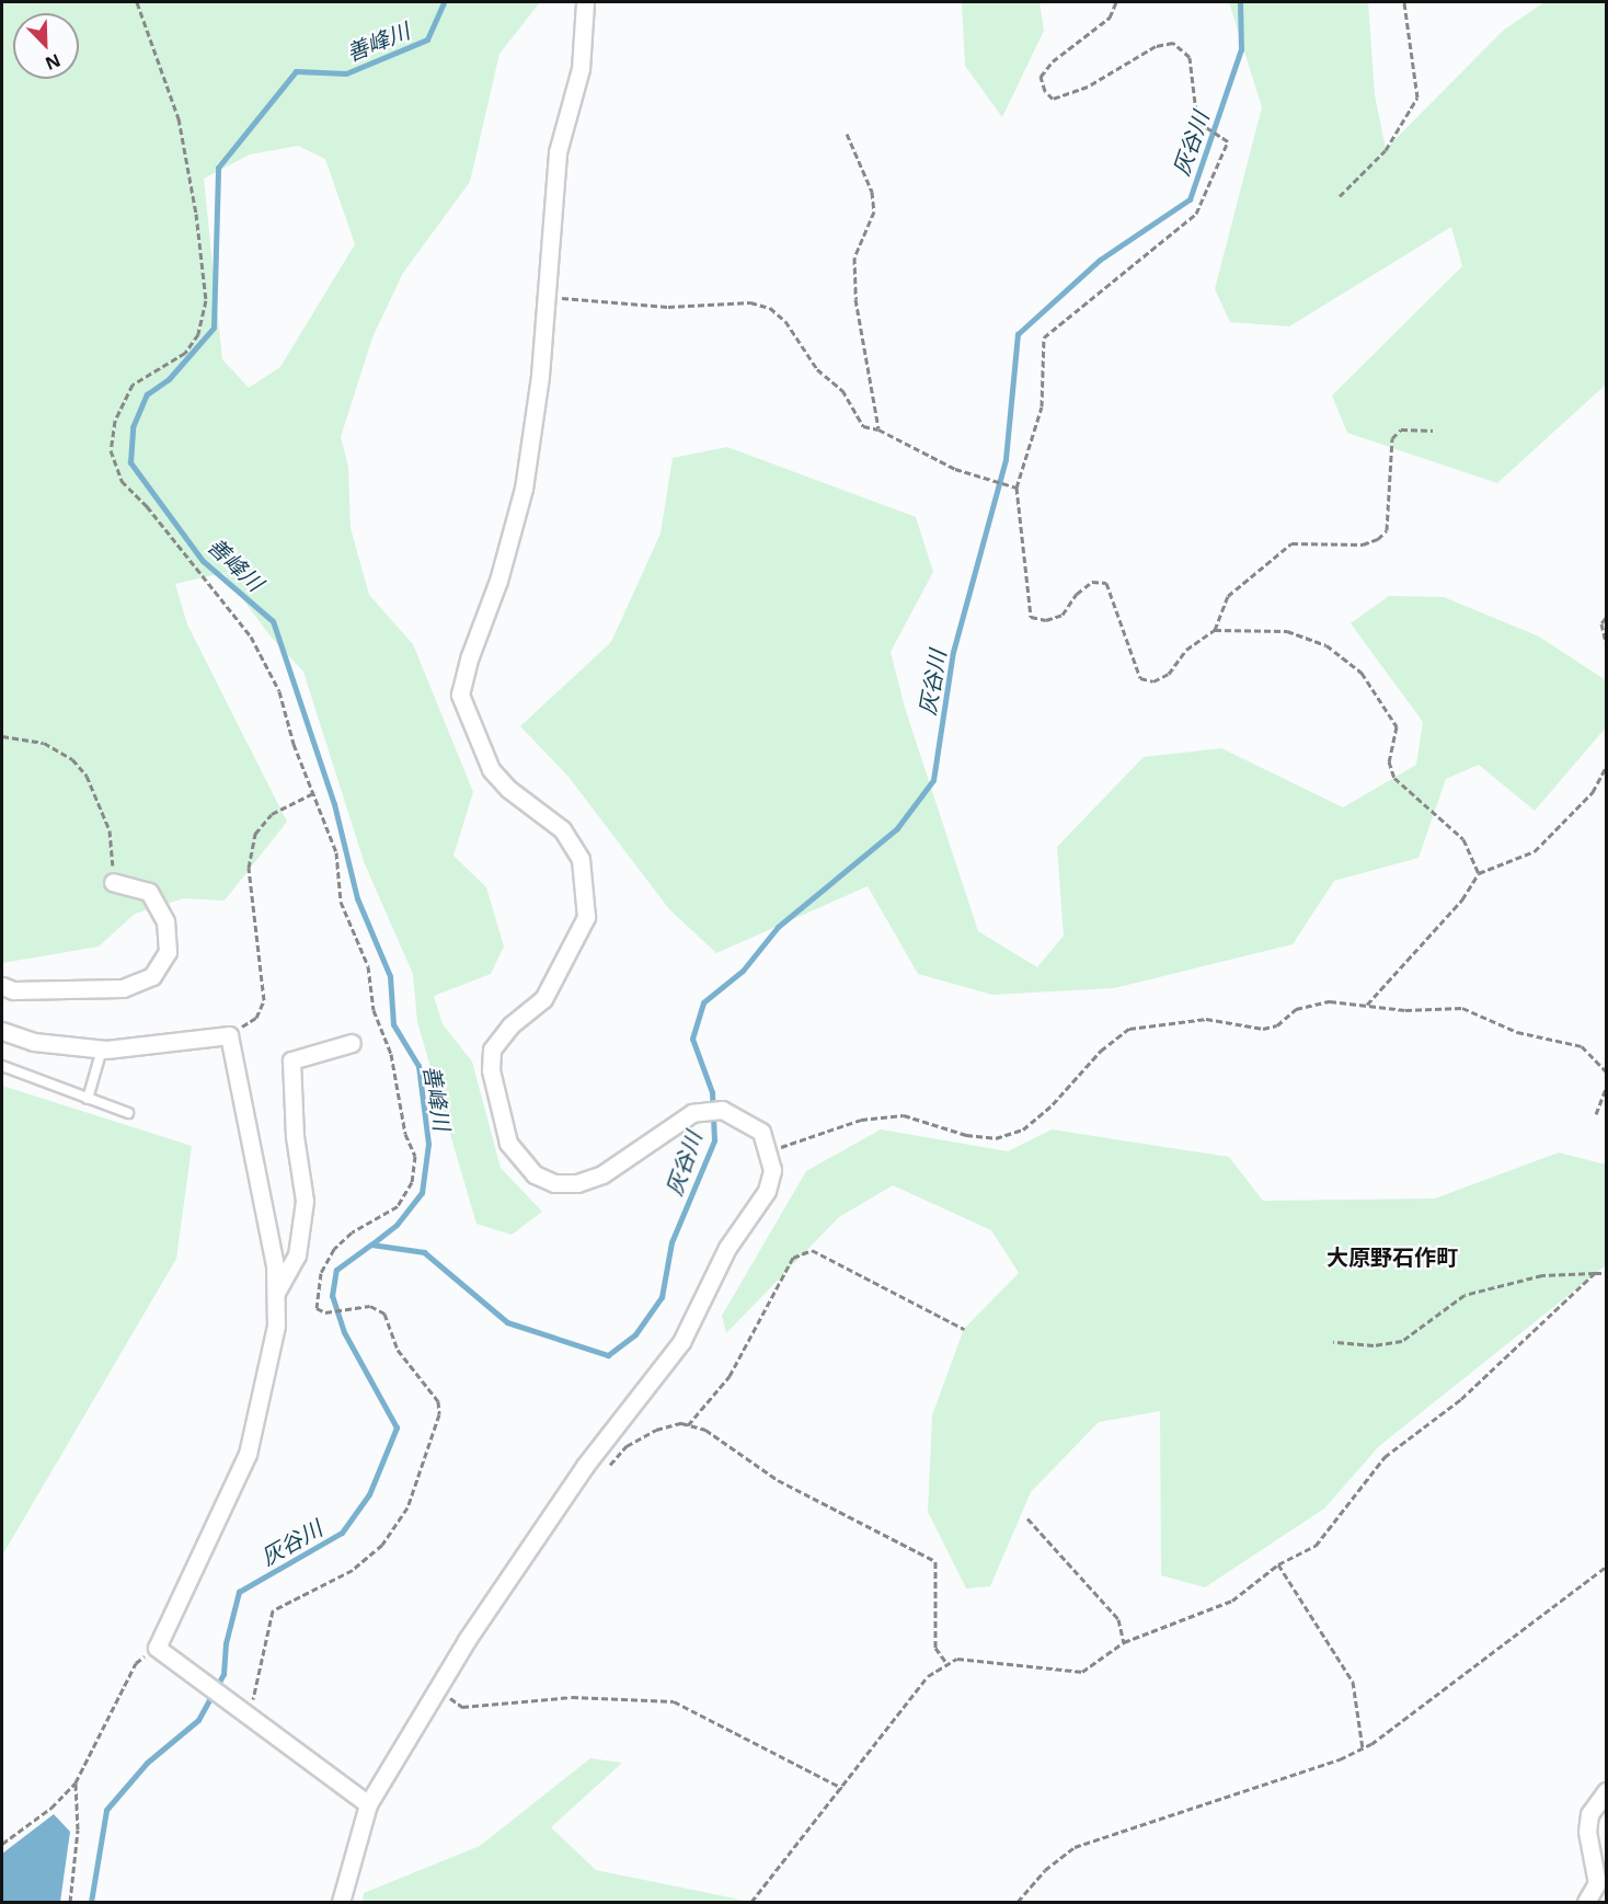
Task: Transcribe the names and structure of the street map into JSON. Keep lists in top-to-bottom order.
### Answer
{
  "districts": ["大原野石作町"],
  "water": ["善峰川", "灰谷川"],
  "north": "bottom right"
}
